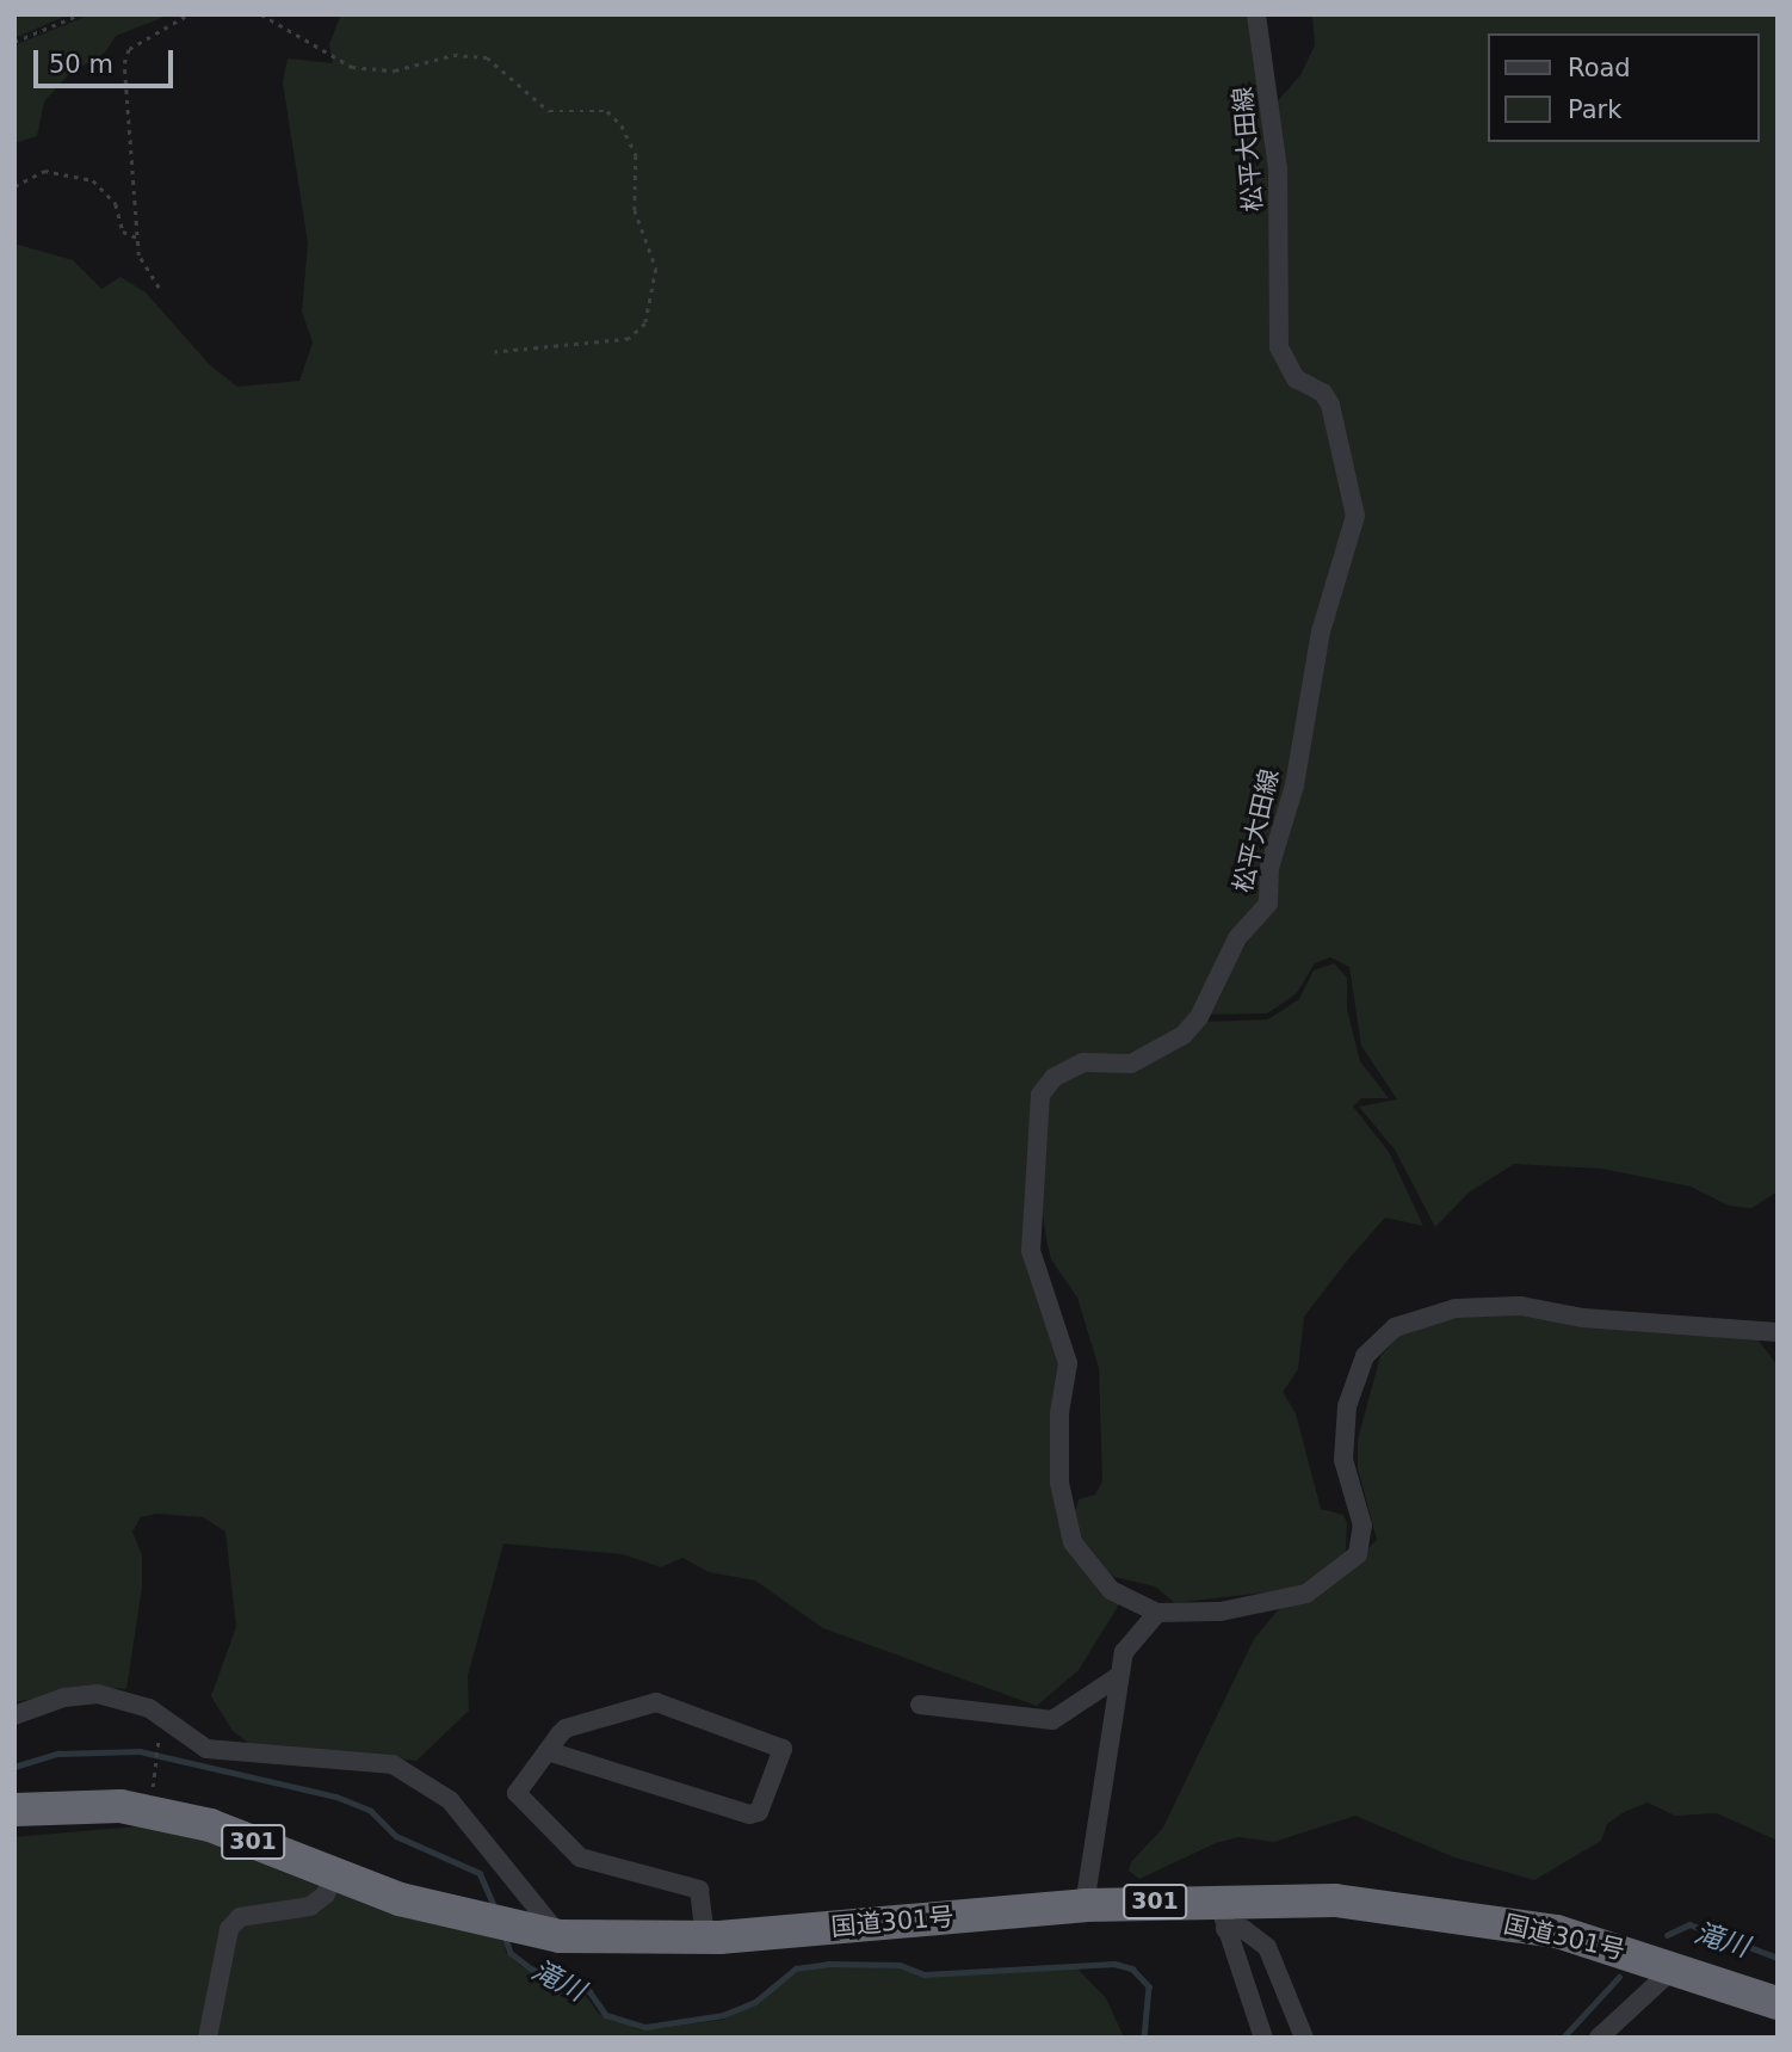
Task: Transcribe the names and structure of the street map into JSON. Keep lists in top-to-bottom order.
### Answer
{
  "streets": {
    "highway": ["301", "国道301号"],
    "street": ["松平大田線"]
  },
  "water": ["滝川"],
  "legend": ["Road", "Park"],
  "scale_bar": "50 m"
}
